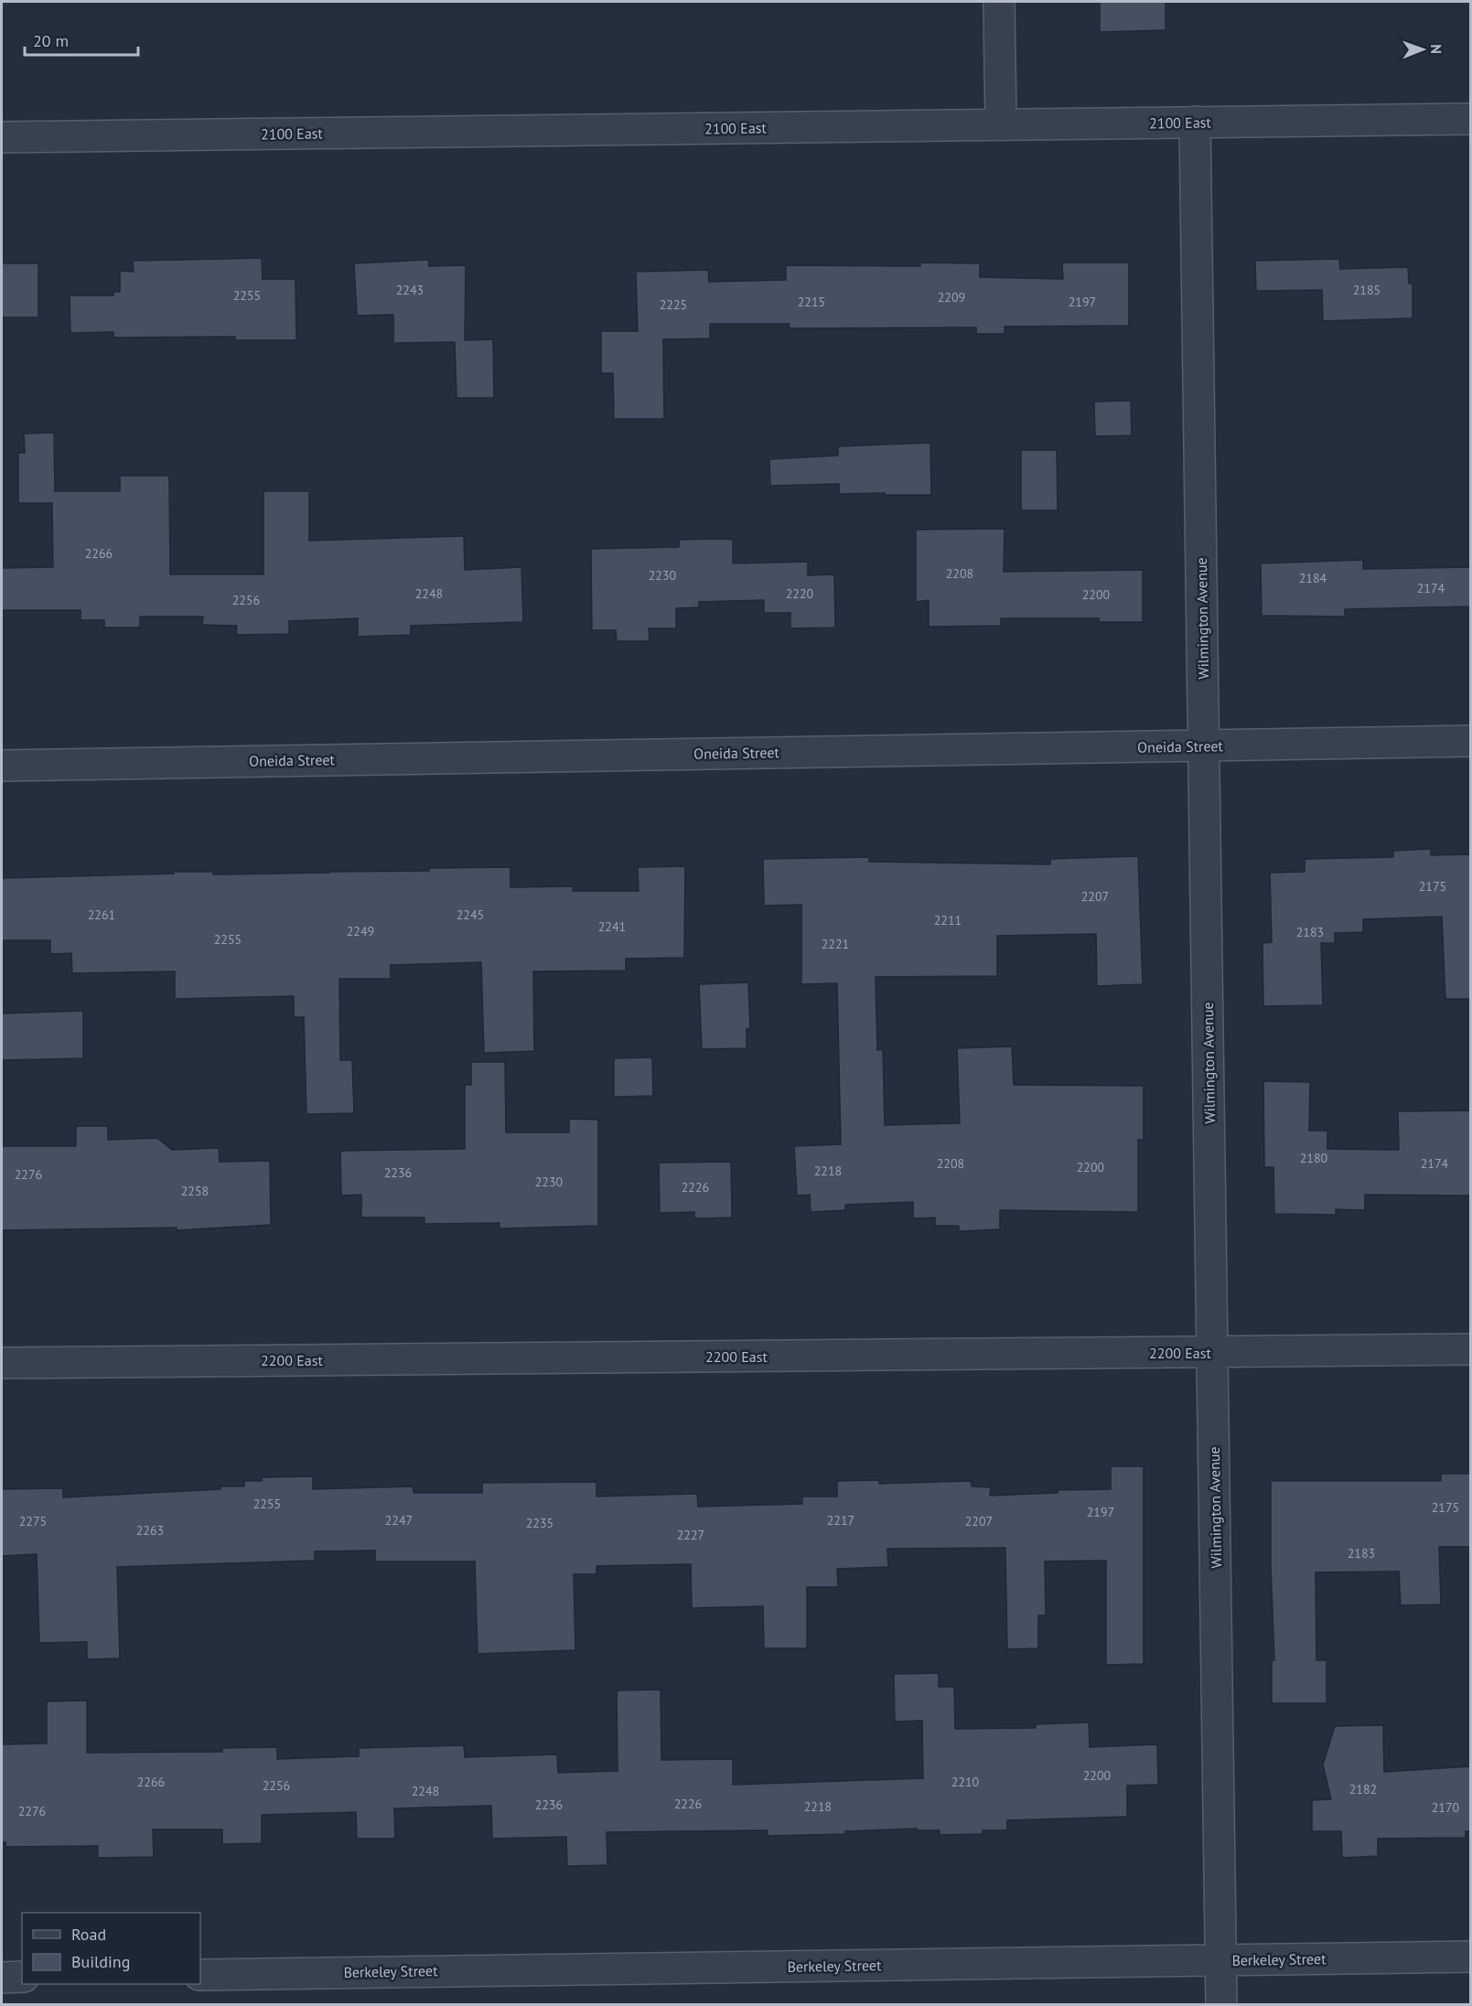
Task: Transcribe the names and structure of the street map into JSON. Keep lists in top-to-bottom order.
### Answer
{
  "streets": {
    "street": [
      "2100 East",
      "Wilmington Avenue",
      "Oneida Street",
      "2200 East",
      "Berkeley Street"
    ]
  },
  "crossings": [
    ["2100 East", "Wilmington Avenue"],
    ["Wilmington Avenue", "Oneida Street"],
    ["Wilmington Avenue", "2200 East"],
    ["Wilmington Avenue", "Berkeley Street"]
  ],
  "house_numbers": [
    "2243",
    "2185",
    "2255",
    "2209",
    "2215",
    "2197",
    "2225",
    "2266",
    "2208",
    "2230",
    "2184",
    "2174",
    "2248",
    "2220",
    "2200",
    "2256",
    "2175",
    "2207",
    "2261",
    "2245",
    "2211",
    "2241",
    "2249",
    "2183",
    "2255",
    "2221",
    "2180",
    "2208",
    "2174",
    "2200",
    "2218",
    "2236",
    "2276",
    "2230",
    "2226",
    "2258",
    "2255",
    "2175",
    "2197",
    "2247",
    "2217",
    "2275",
    "2207",
    "2235",
    "2263",
    "2227",
    "2183",
    "2200",
    "2266",
    "2210",
    "2256",
    "2182",
    "2248",
    "2226",
    "2236",
    "2218",
    "2170",
    "2276"
  ],
  "legend": ["Road", "Building"],
  "scale_bar": "20 m",
  "north": "right"
}
